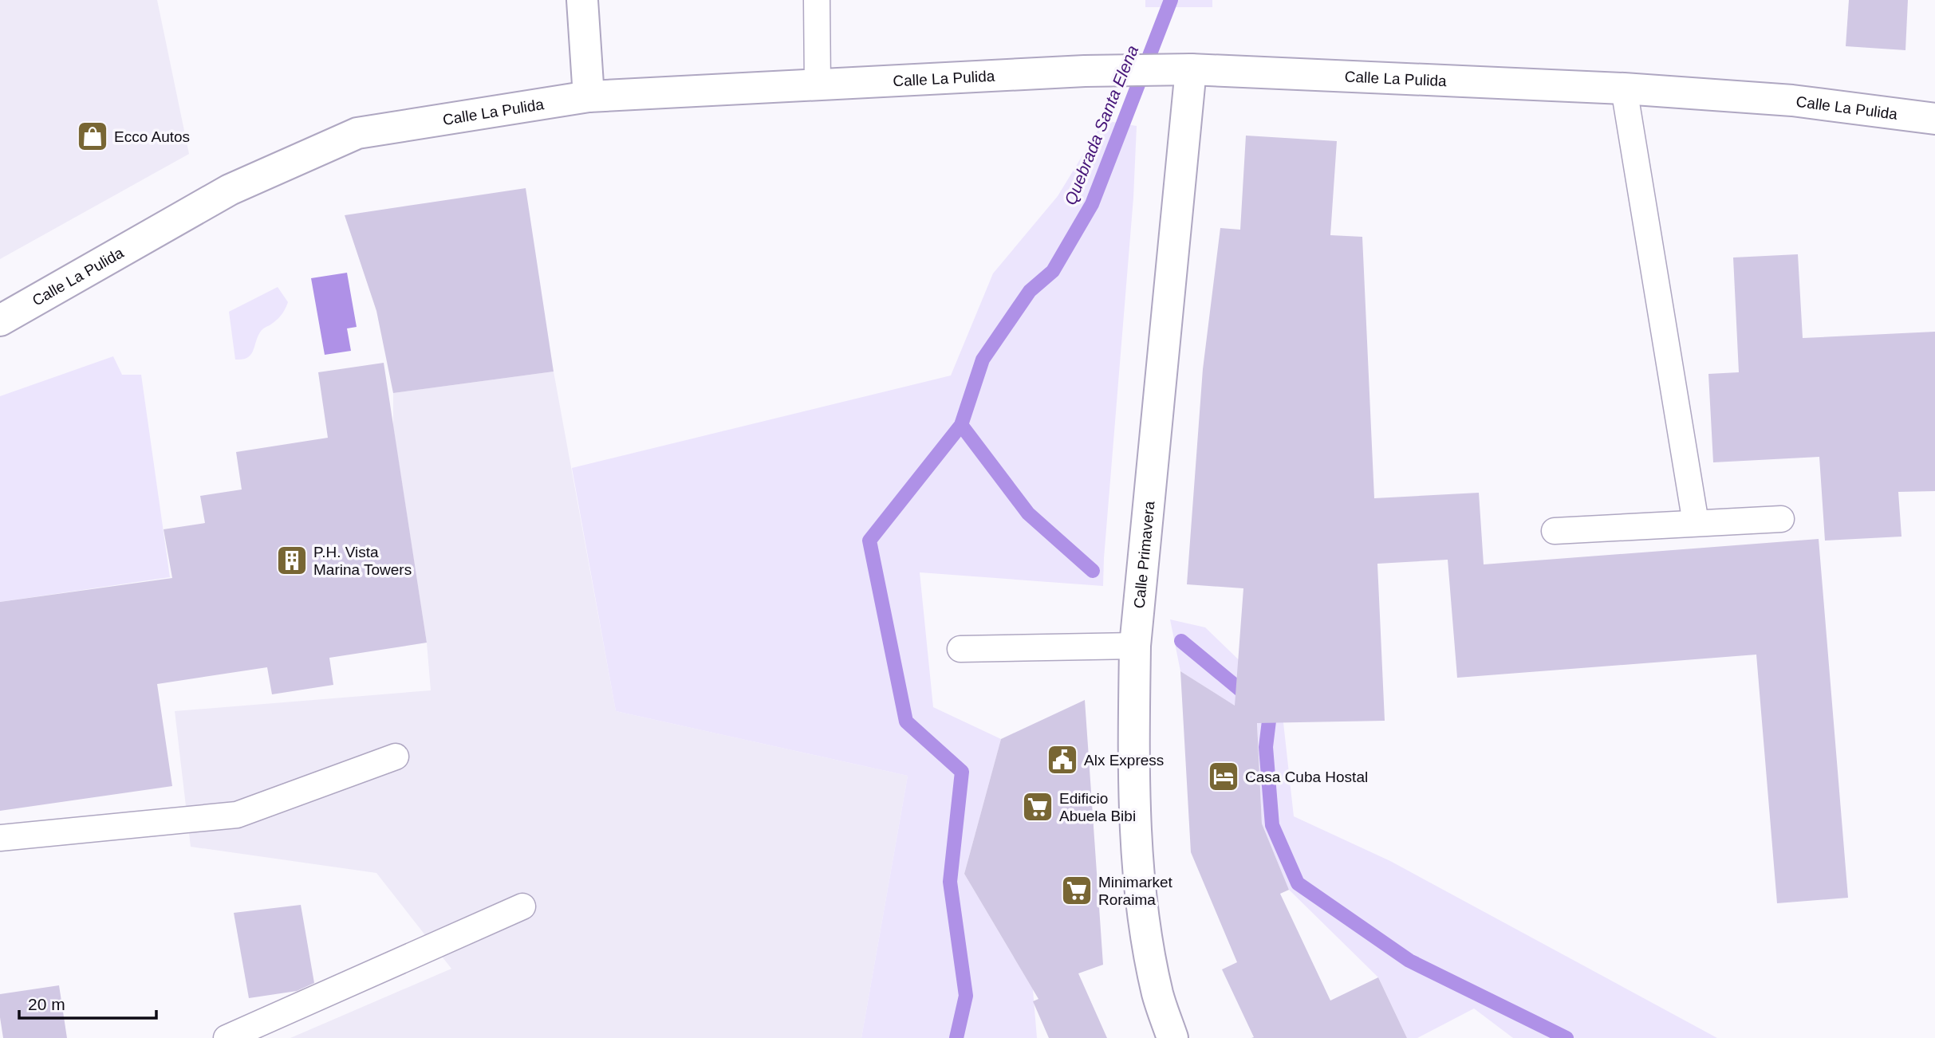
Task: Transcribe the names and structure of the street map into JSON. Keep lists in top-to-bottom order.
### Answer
{
  "streets": {
    "main road": ["Calle La Pulida", "Calle Primavera"]
  },
  "crossings": [
    ["Calle La Pulida", "Calle Primavera"]
  ],
  "water": ["Quebrada Santa Elena"],
  "places": {
    "shop": ["Ecco Autos"],
    "building": ["P.H. Vista Marina Towers"],
    "public building": ["Alx Express"],
    "hotel": ["Casa Cuba Hostal"],
    "supermarket": ["Edificio Abuela Bibi", "Minimarket Roraima"]
  },
  "scale_bar": "20 m"
}
